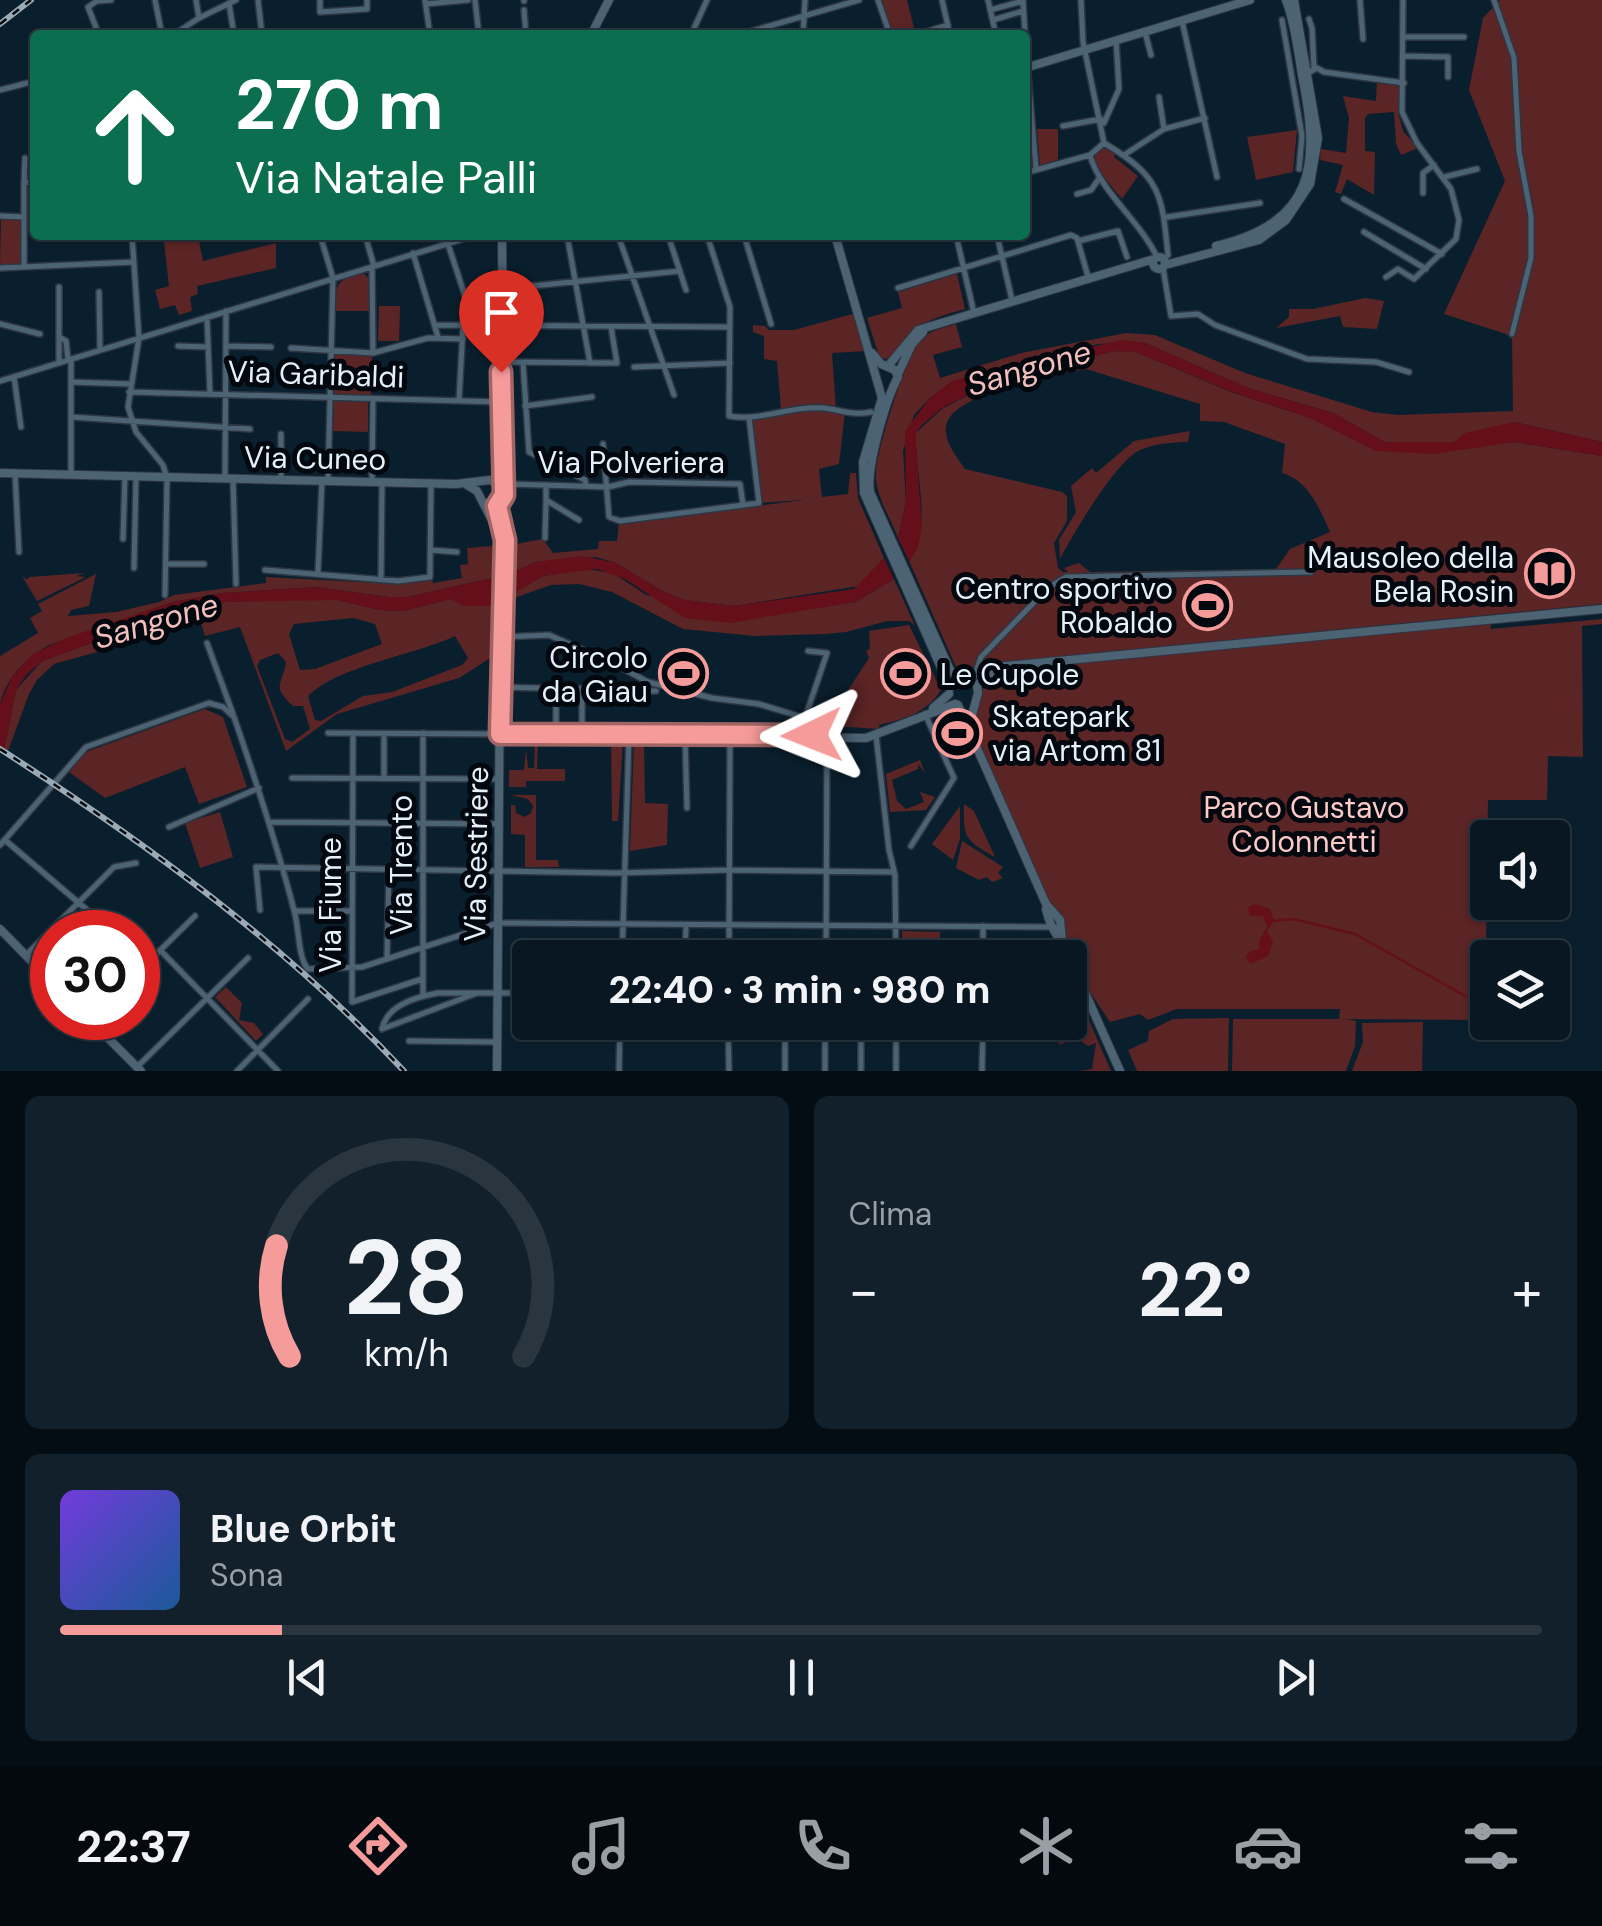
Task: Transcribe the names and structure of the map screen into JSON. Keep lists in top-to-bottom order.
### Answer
{
  "streets": {
    "street": [
      "Via Garibaldi",
      "Via Cuneo",
      "Via Polveriera",
      "Via Sestriere",
      "Via Trento",
      "Via Fiume"
    ]
  },
  "crossings": [
    ["Via Cuneo", "Via Polveriera"],
    ["Via Trento", "Via Fiume"]
  ],
  "water": ["Sangone"],
  "parks": ["Parco Gustavo Colonnetti"],
  "places": {
    "library": ["Mausoleo della Bela Rosin"],
    "sports": [
      "Centro sportivo Robaldo",
      "Circolo da Giau",
      "Le Cupole",
      "Skatepark via Artom 81"
    ]
  },
  "page": {
    "turn": ["270 m", "Via Natale Palli"],
    "limit": "30",
    "trip": "22:40 · 3 min · 980 m",
    "tile": "Clima",
    "heat": ["−", "22°", "+"],
    "song": ["Blue Orbit", "Sona"],
    "tabs": "22:37",
    "gauge": ["28", "km/h"]
  }
}
